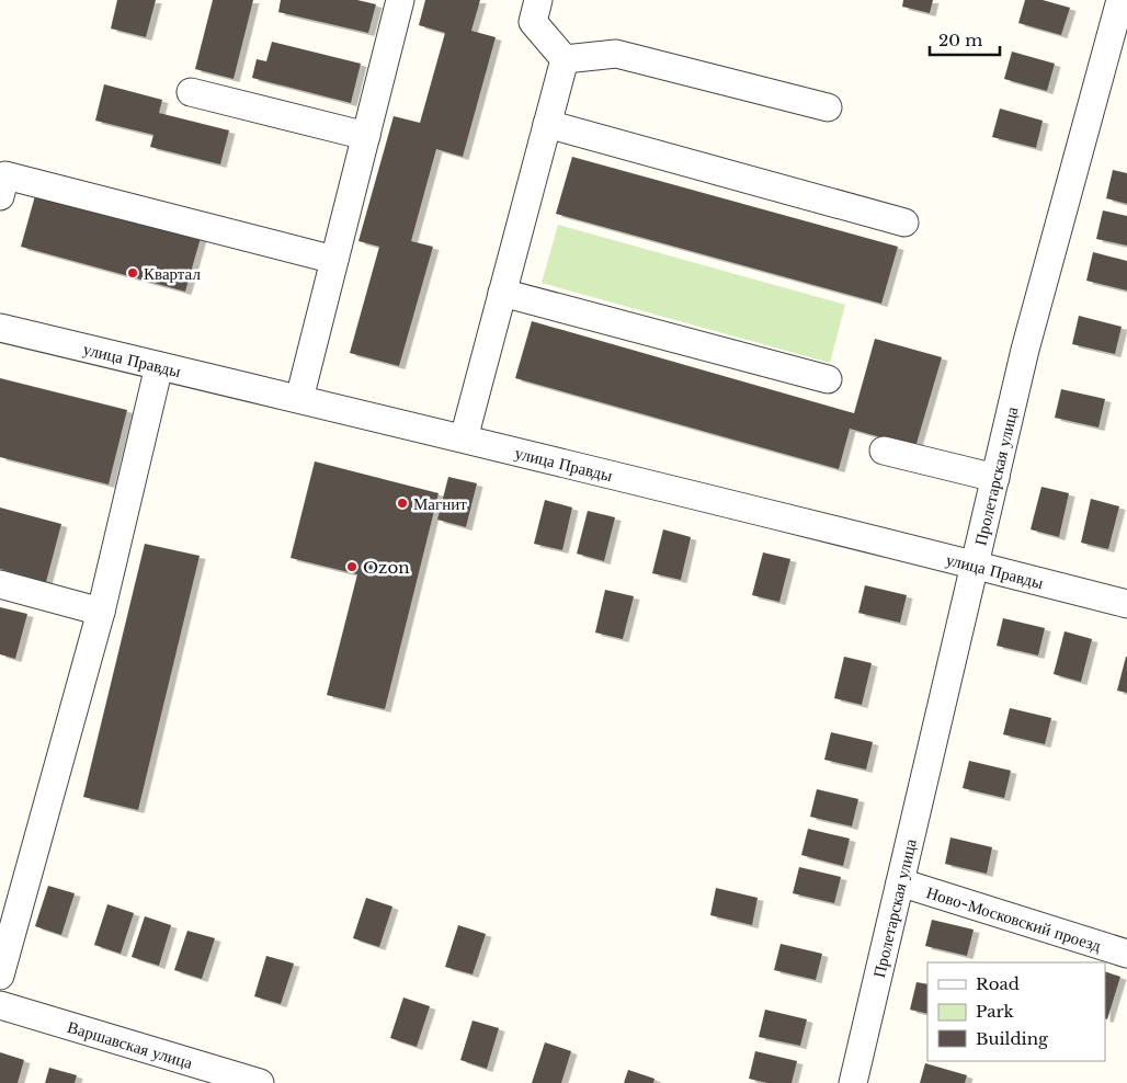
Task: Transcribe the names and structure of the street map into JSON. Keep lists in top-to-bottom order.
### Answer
{
  "streets": {
    "street": [
      "улица Правды",
      "Пролетарская улица",
      "Ново-Московский проезд",
      "Варшавская улица"
    ]
  },
  "crossings": [
    ["улица Правды", "Пролетарская улица"],
    ["Пролетарская улица", "Ново-Московский проезд"]
  ],
  "places": ["Квартал", "Магнит", "Ozon"],
  "legend": ["Road", "Park", "Building"],
  "scale_bar": "20 m"
}
